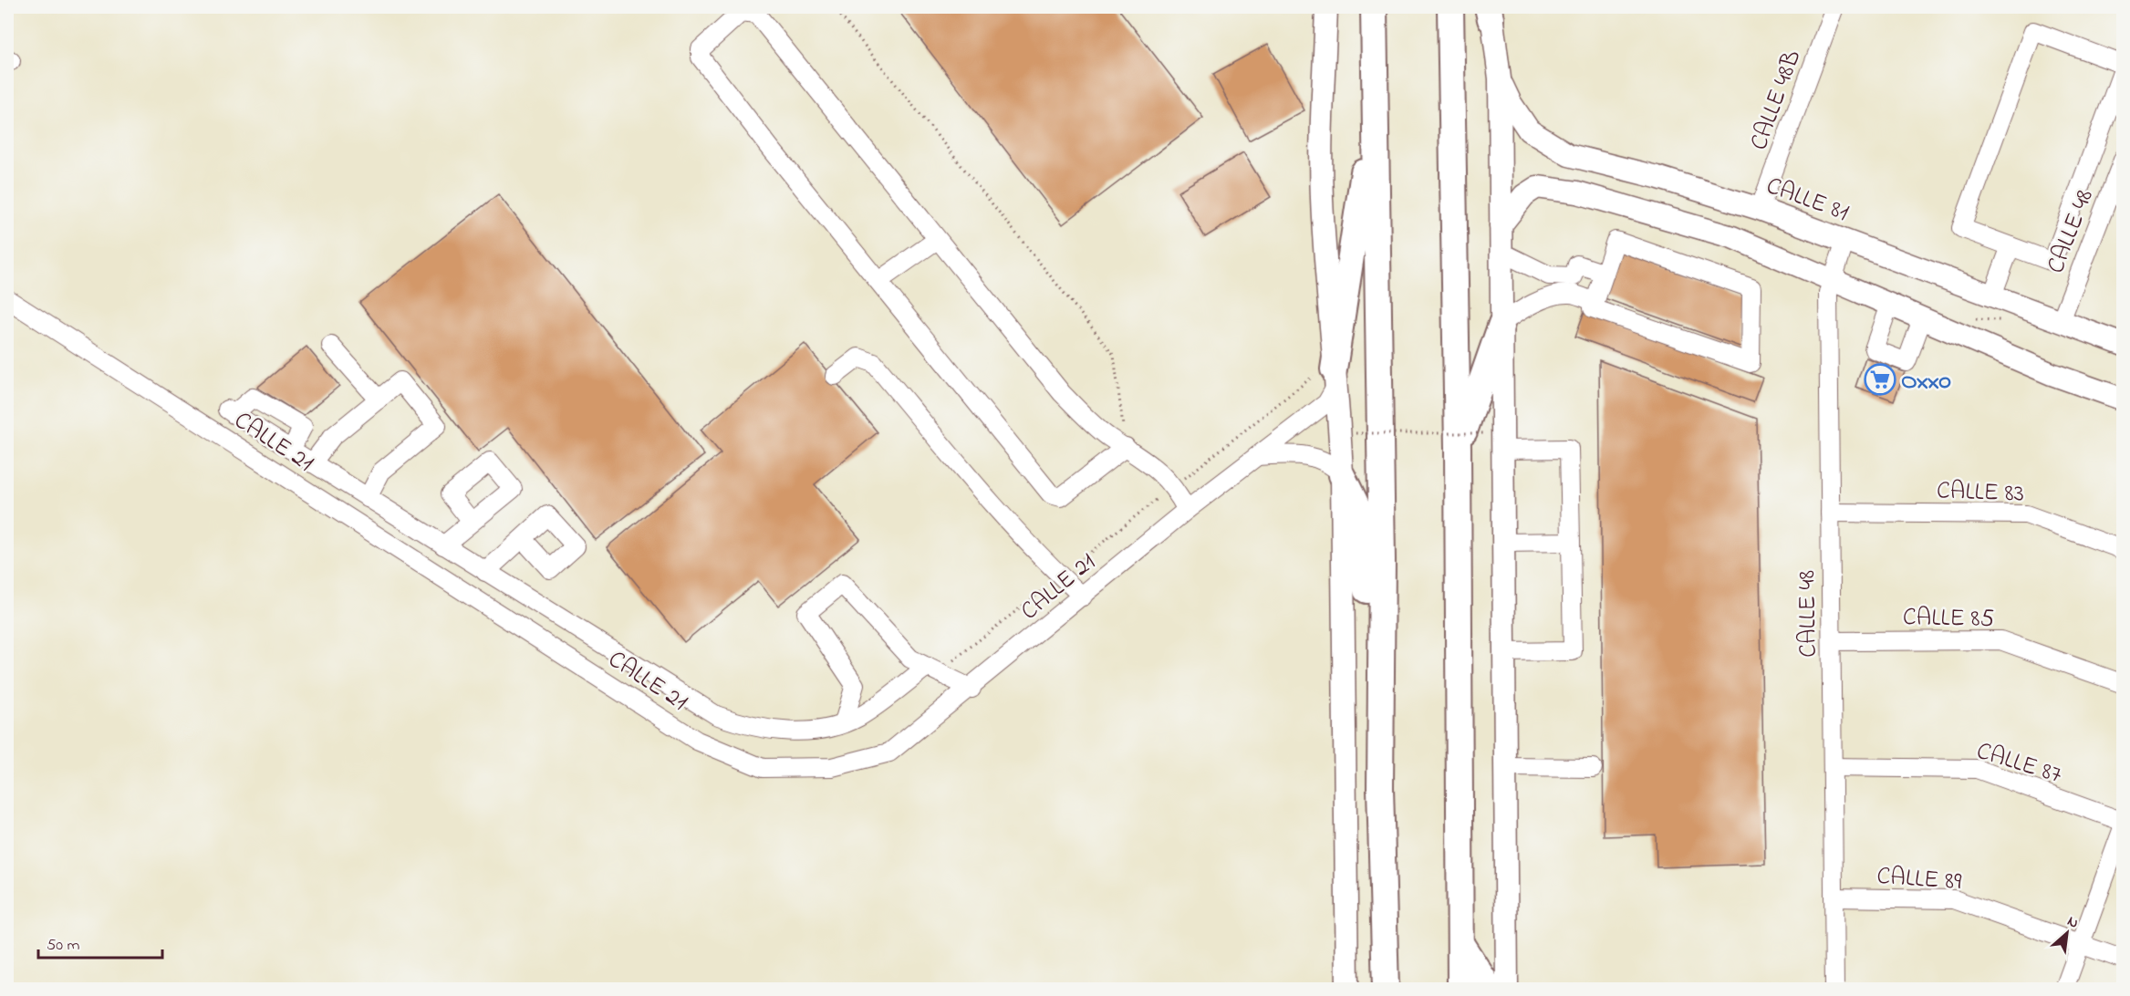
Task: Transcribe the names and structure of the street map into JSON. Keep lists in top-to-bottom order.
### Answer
{
  "streets": {
    "main road": ["CALLE 81"],
    "street": [
      "CALLE 48B",
      "CALLE 48",
      "CALLE 21",
      "CALLE 83",
      "CALLE 85",
      "CALLE 87",
      "CALLE 89"
    ]
  },
  "crossings": [
    ["CALLE 48B", "CALLE 81"],
    ["CALLE 81", "CALLE 48"],
    ["CALLE 48", "CALLE 83"],
    ["CALLE 48", "CALLE 85"],
    ["CALLE 48", "CALLE 87"],
    ["CALLE 48", "CALLE 89"]
  ],
  "places": {
    "supermarket": ["Oxxo"]
  },
  "scale_bar": "50 m",
  "north": "top right"
}
